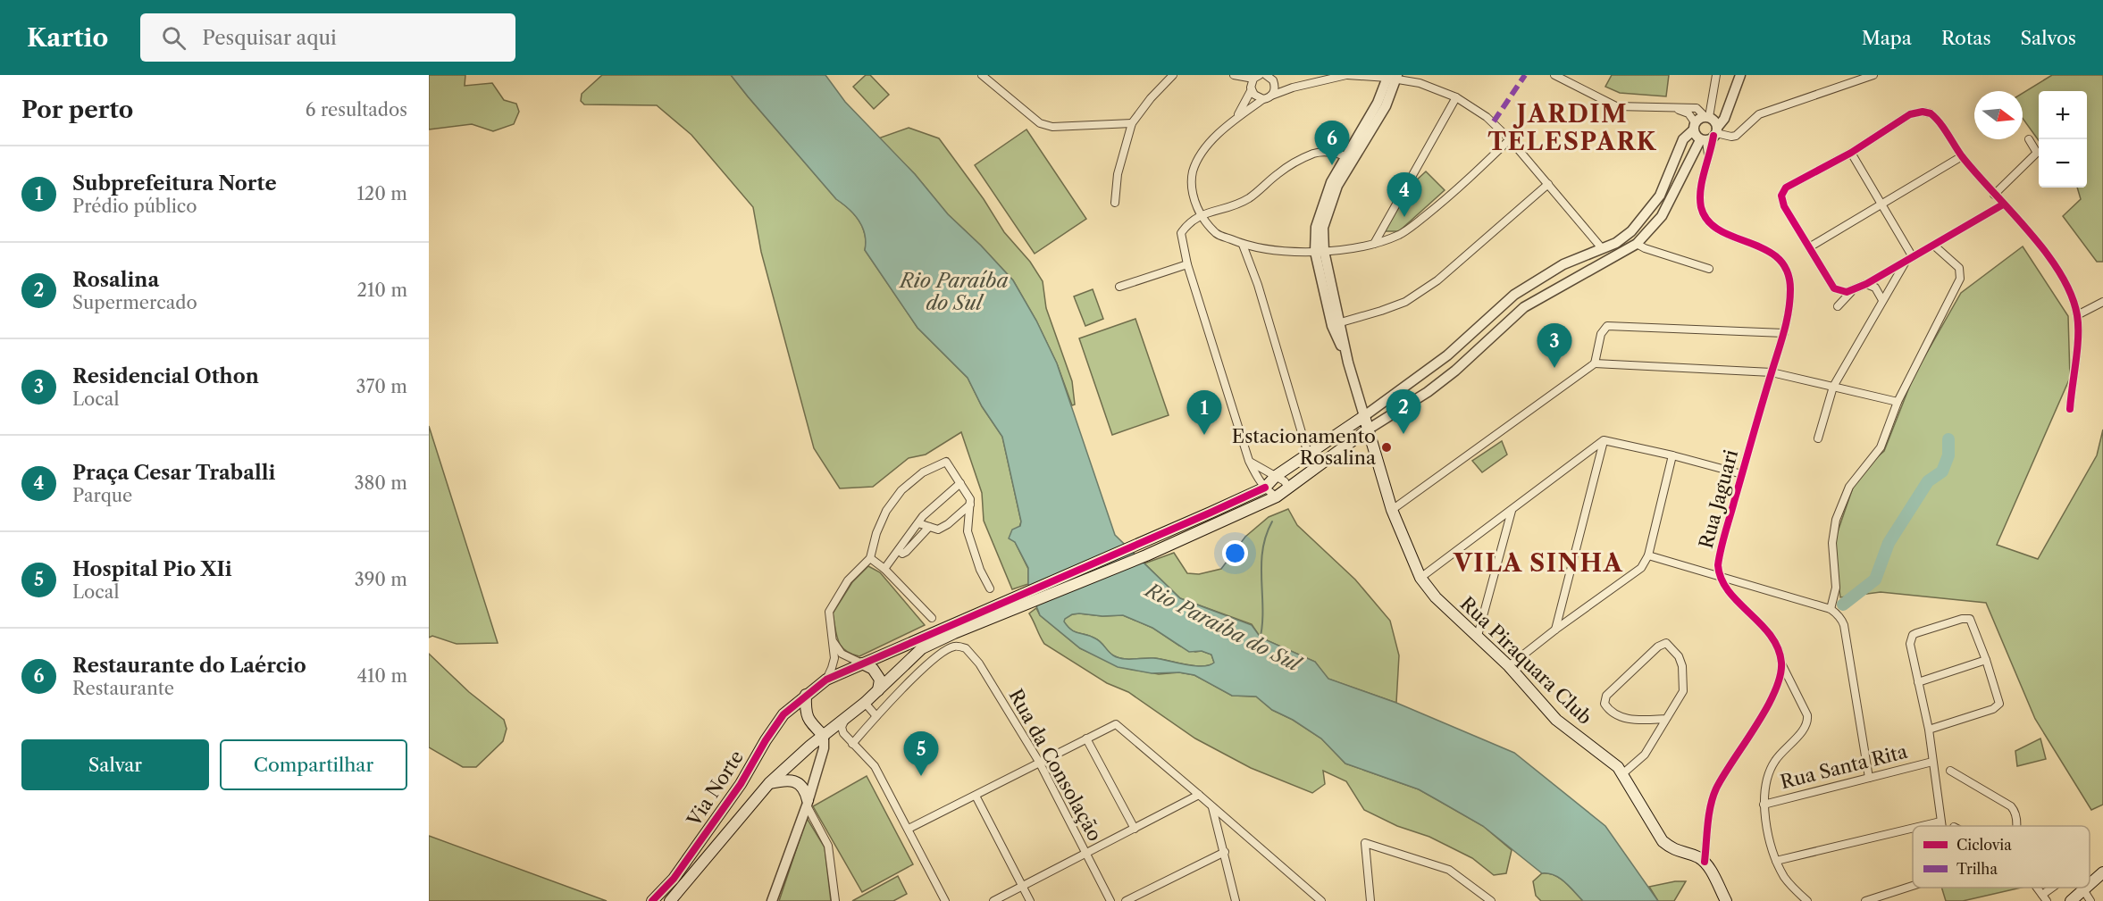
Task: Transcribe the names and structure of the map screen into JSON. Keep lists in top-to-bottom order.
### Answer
{
  "streets": {
    "main road": ["Rua Piraquara Club", "Via Norte"],
    "street": ["Rua Jaguari", "Rua da Consolação", "Rua Santa Rita"]
  },
  "crossings": [
    ["Rua Jaguari", "Rua Santa Rita"]
  ],
  "districts": ["JARDIM TELESPARK", "VILA SINHA"],
  "water": ["Rio Paraíba do Sul"],
  "places": ["Estacionamento Rosalina"],
  "legend": ["Ciclovia", "Trilha"],
  "north": "right",
  "page": {
    "header": "Kartio",
    "search": "Pesquisar aqui",
    "nav": ["Mapa", "Rotas", "Salvos"],
    "heading": ["Por perto", "6 resultados"],
    "map_buttons": ["+", "−"],
    "pins": [
      "6",
      "4",
      "3",
      "2",
      "1",
      "5"
    ],
    "list": [
      {
        "mark": "1",
        "name": "Subprefeitura Norte",
        "note": "Prédio público",
        "value": "120 m"
      },
      {
        "mark": "2",
        "name": "Rosalina",
        "note": "Supermercado",
        "value": "210 m"
      },
      {
        "mark": "3",
        "name": "Residencial Othon",
        "note": "Local",
        "value": "370 m"
      },
      {
        "mark": "4",
        "name": "Praça Cesar Traballi",
        "note": "Parque",
        "value": "380 m"
      },
      {
        "mark": "5",
        "name": "Hospital Pio XIi",
        "note": "Local",
        "value": "390 m"
      },
      {
        "mark": "6",
        "name": "Restaurante do Laércio",
        "note": "Restaurante",
        "value": "410 m"
      }
    ],
    "buttons": ["Salvar", "Compartilhar"]
  }
}
